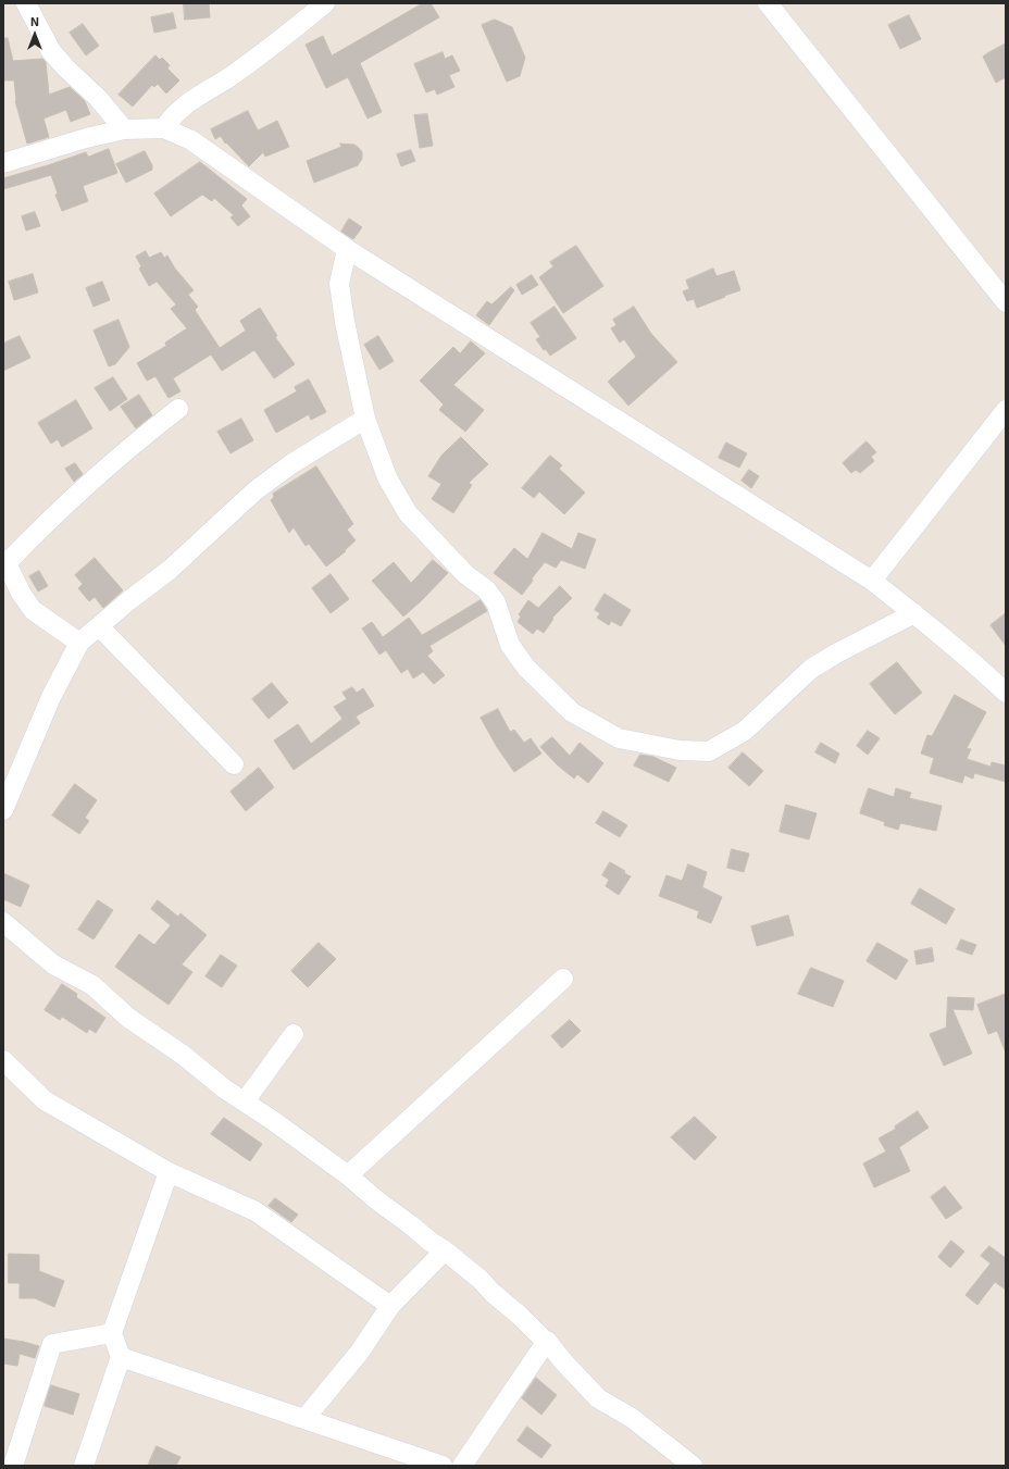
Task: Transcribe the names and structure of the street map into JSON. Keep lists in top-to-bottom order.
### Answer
{
  "north": "top"
}
